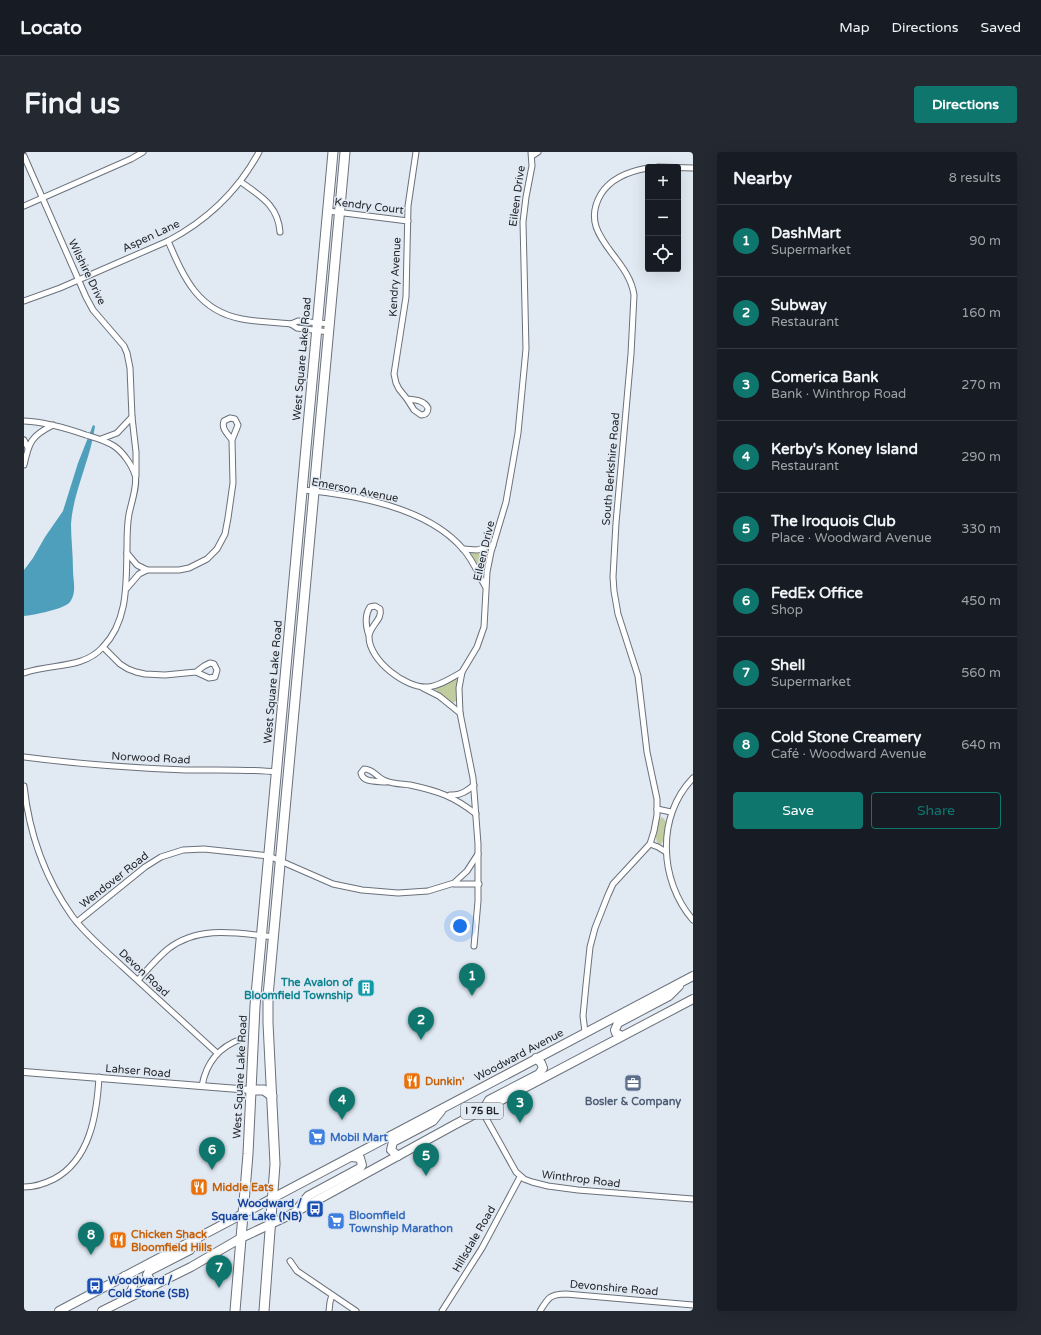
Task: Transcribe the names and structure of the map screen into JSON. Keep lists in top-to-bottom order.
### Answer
{
  "streets": {
    "highway": ["West Square Lake Road"],
    "main road": ["Woodward Avenue", "I 75 BL"],
    "street": [
      "Eileen Drive",
      "Kendry Court",
      "Aspen Lane",
      "Wilshire Drive",
      "Kendry Avenue",
      "South Berkshire Road",
      "Emerson Avenue",
      "Norwood Road",
      "Wendover Road",
      "Devon Road",
      "Lahser Road",
      "Winthrop Road",
      "Hillsdale Road",
      "Devonshire Road"
    ]
  },
  "crossings": [
    ["Eileen Drive", "Emerson Avenue"],
    ["Kendry Court", "Kendry Avenue"],
    ["Kendry Court", "West Square Lake Road"],
    ["Aspen Lane", "Wilshire Drive"],
    ["West Square Lake Road", "Emerson Avenue"],
    ["West Square Lake Road", "Norwood Road"],
    ["West Square Lake Road", "Wendover Road"],
    ["West Square Lake Road", "Woodward Avenue"],
    ["West Square Lake Road", "Lahser Road"],
    ["South Berkshire Road", "Woodward Avenue"],
    ["Wendover Road", "Devon Road"],
    ["Winthrop Road", "Hillsdale Road"]
  ],
  "places": {
    "building": ["The Avalon of Bloomfield Township"],
    "restaurant": ["Dunkin'", "Middle Eats", "Chicken Shack Bloomfield Hills"],
    "office": ["Bosler & Company"],
    "supermarket": ["Mobil Mart", "Bloomfield Township Marathon"],
    "bus stop": ["Woodward / Square Lake (NB)", "Woodward / Cold Stone (SB)"]
  },
  "page": {
    "header": "Locato",
    "nav": ["Map", "Directions", "Saved"],
    "buttons": [
      "Directions",
      ["Save", "Share"]
    ],
    "title": "Find us",
    "heading": ["Nearby", "8 results"],
    "map_buttons": ["+", "−"],
    "list": [
      {
        "mark": "1",
        "name": "DashMart",
        "note": "Supermarket",
        "value": "90 m"
      },
      {
        "mark": "2",
        "name": "Subway",
        "note": "Restaurant",
        "value": "160 m"
      },
      {
        "mark": "3",
        "name": "Comerica Bank",
        "note": "Bank · Winthrop Road",
        "value": "270 m"
      },
      {
        "mark": "4",
        "name": "Kerby's Koney Island",
        "note": "Restaurant",
        "value": "290 m"
      },
      {
        "mark": "5",
        "name": "The Iroquois Club",
        "note": "Place · Woodward Avenue",
        "value": "330 m"
      },
      {
        "mark": "6",
        "name": "FedEx Office",
        "note": "Shop",
        "value": "450 m"
      },
      {
        "mark": "7",
        "name": "Shell",
        "note": "Supermarket",
        "value": "560 m"
      },
      {
        "mark": "8",
        "name": "Cold Stone Creamery",
        "note": "Café · Woodward Avenue",
        "value": "640 m"
      }
    ],
    "pins": [
      "1",
      "2",
      "4",
      "3",
      "6",
      "5",
      "8",
      "7"
    ]
  }
}
